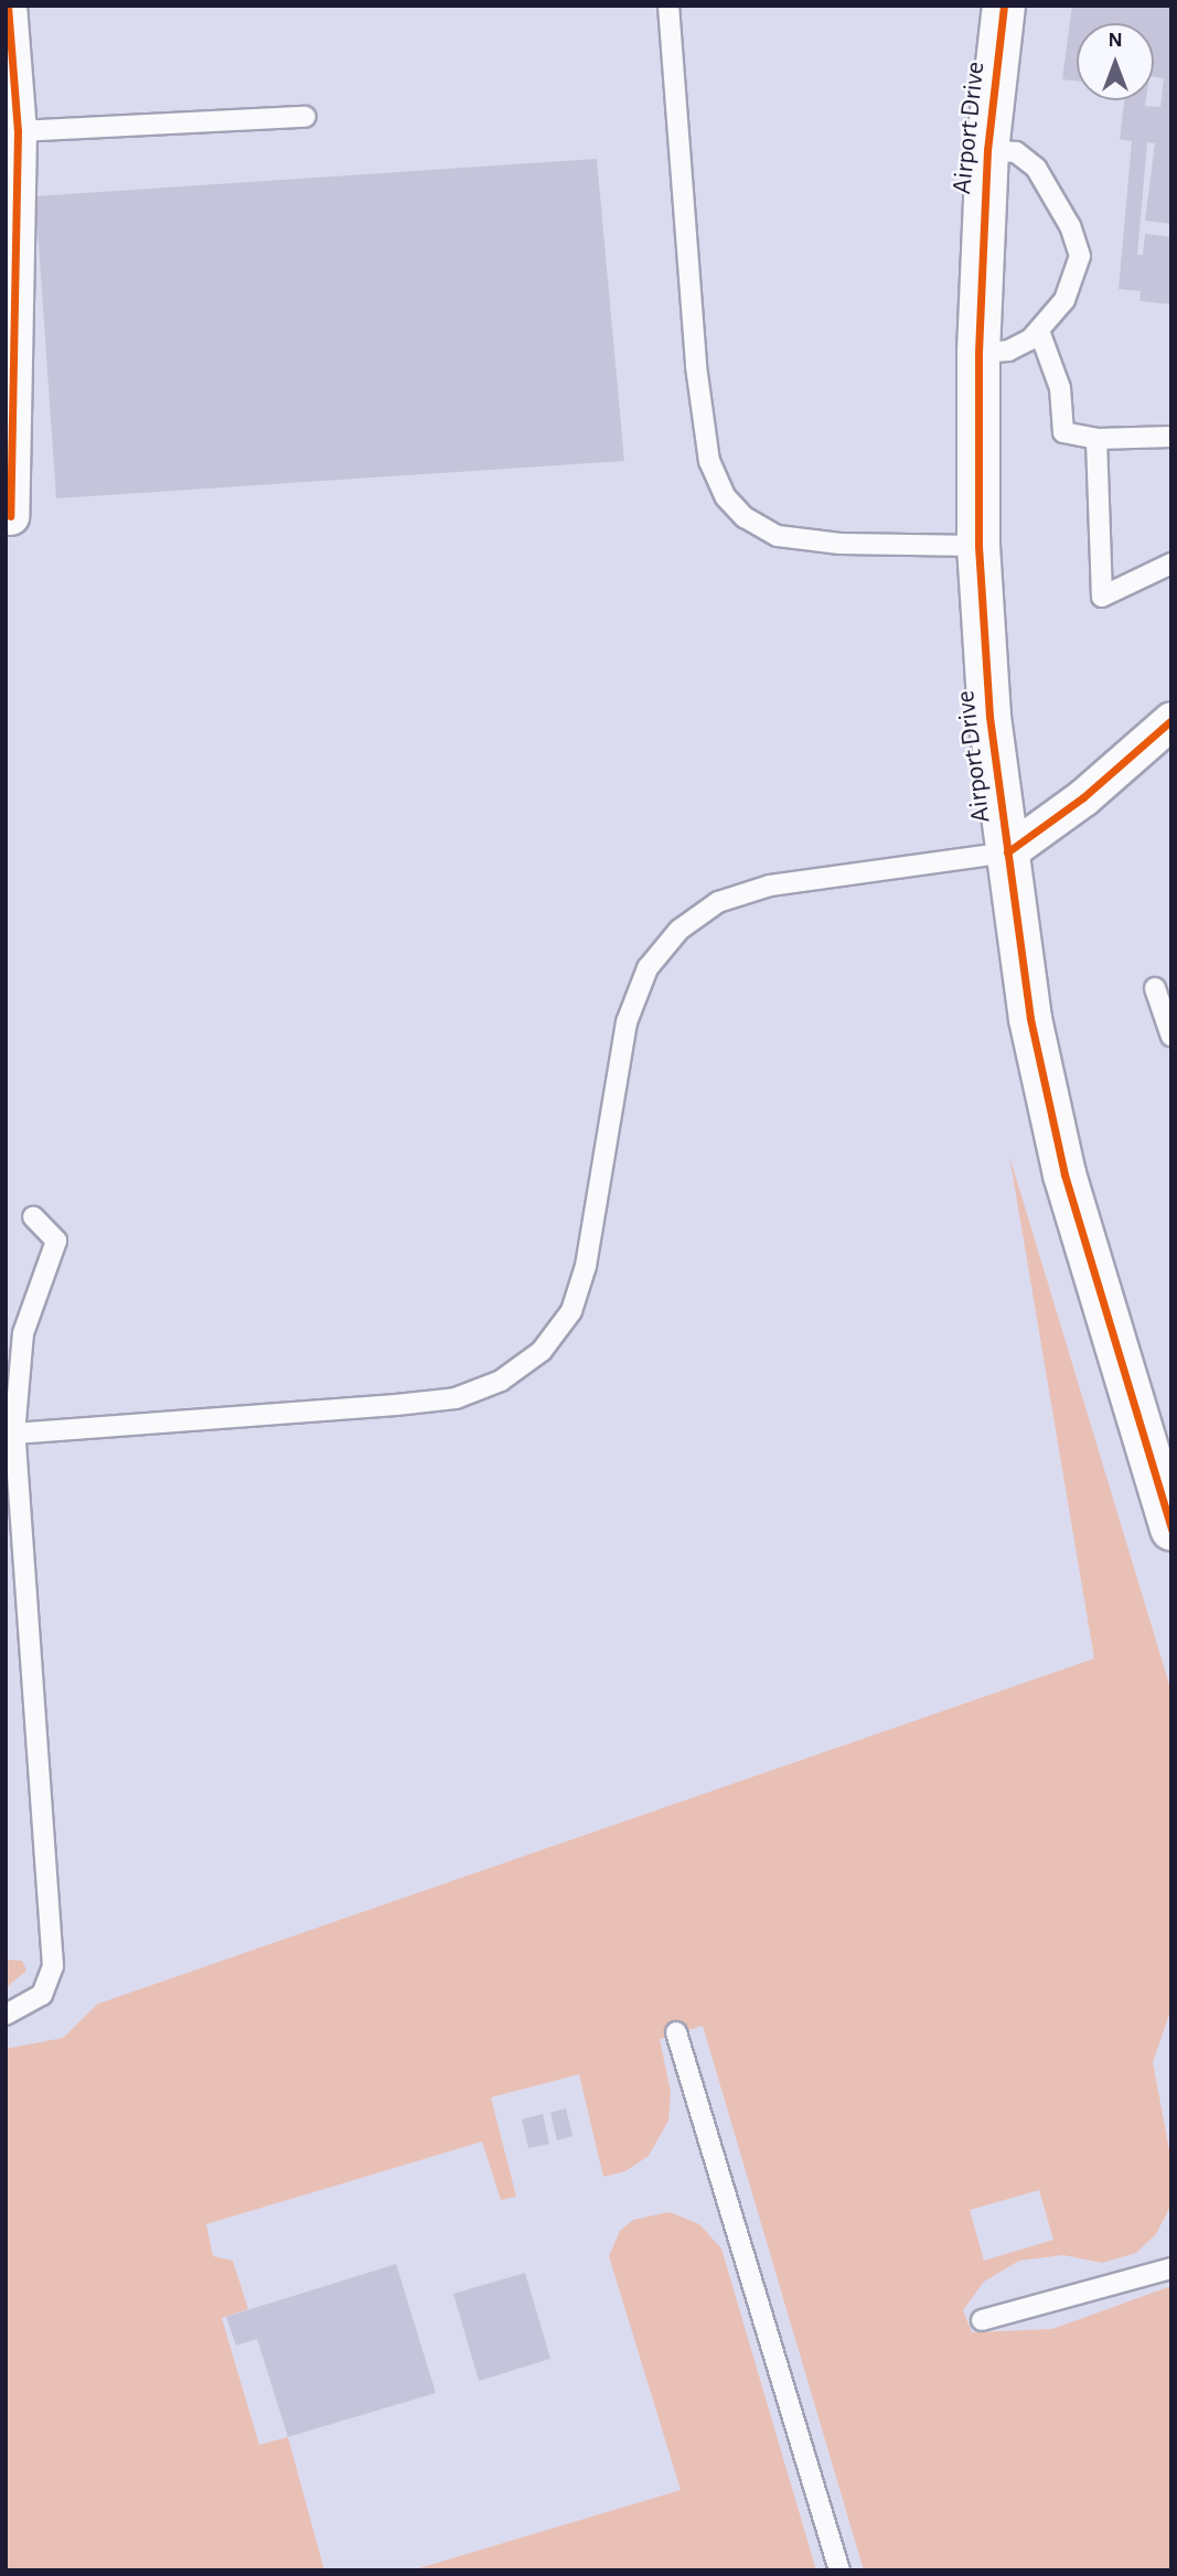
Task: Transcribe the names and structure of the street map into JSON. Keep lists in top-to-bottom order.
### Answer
{
  "streets": {
    "street": ["Airport Drive"]
  },
  "north": "top"
}
